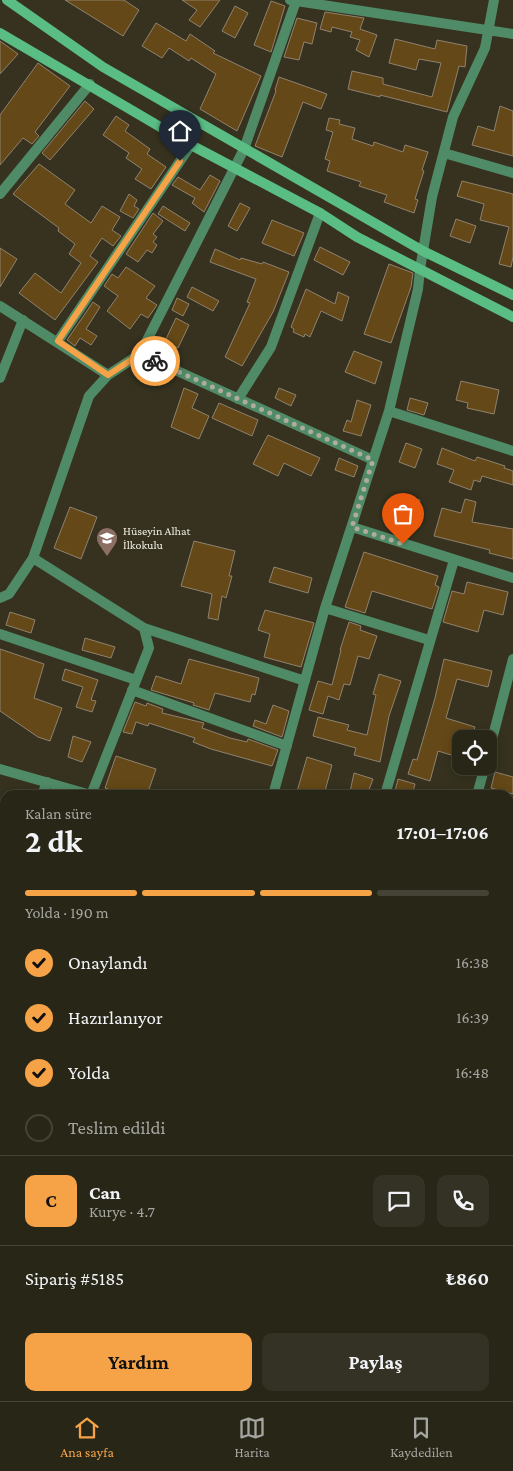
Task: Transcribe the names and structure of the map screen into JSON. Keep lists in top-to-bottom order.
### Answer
{
  "places": {
    "school or university": ["Hüseyin Alhat İlkokulu"]
  },
  "page": {
    "heading": ["2 dk", "Kalan süre", "17:01–17:06"],
    "panel": [
      "Can",
      "Kurye · 4.7",
      "Sipariş #5185",
      "₺860"
    ],
    "bar": "Yolda · 190 m",
    "list": [
      ["Onaylandı", "16:38"],
      ["Hazırlanıyor", "16:39"],
      ["Yolda", "16:48"],
      "Teslim edildi"
    ],
    "round": "C",
    "buttons": ["Yardım", "Paylaş"],
    "tabs": ["Ana sayfa", "Harita", "Kaydedilen"]
  }
}
